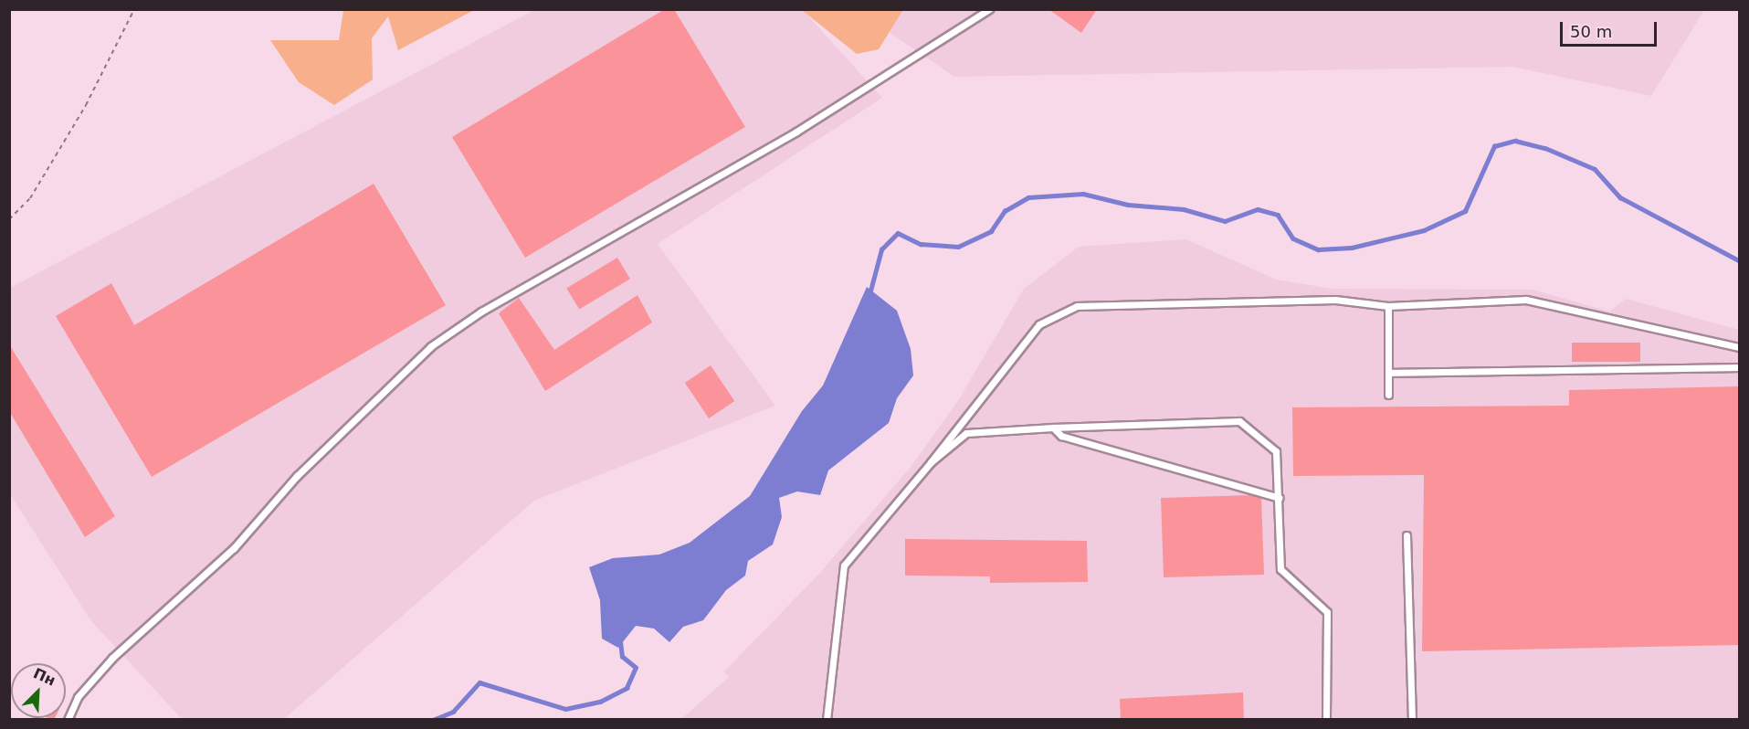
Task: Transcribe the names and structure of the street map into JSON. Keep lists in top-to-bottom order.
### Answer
{
  "scale_bar": "50 m",
  "north": "top right"
}
